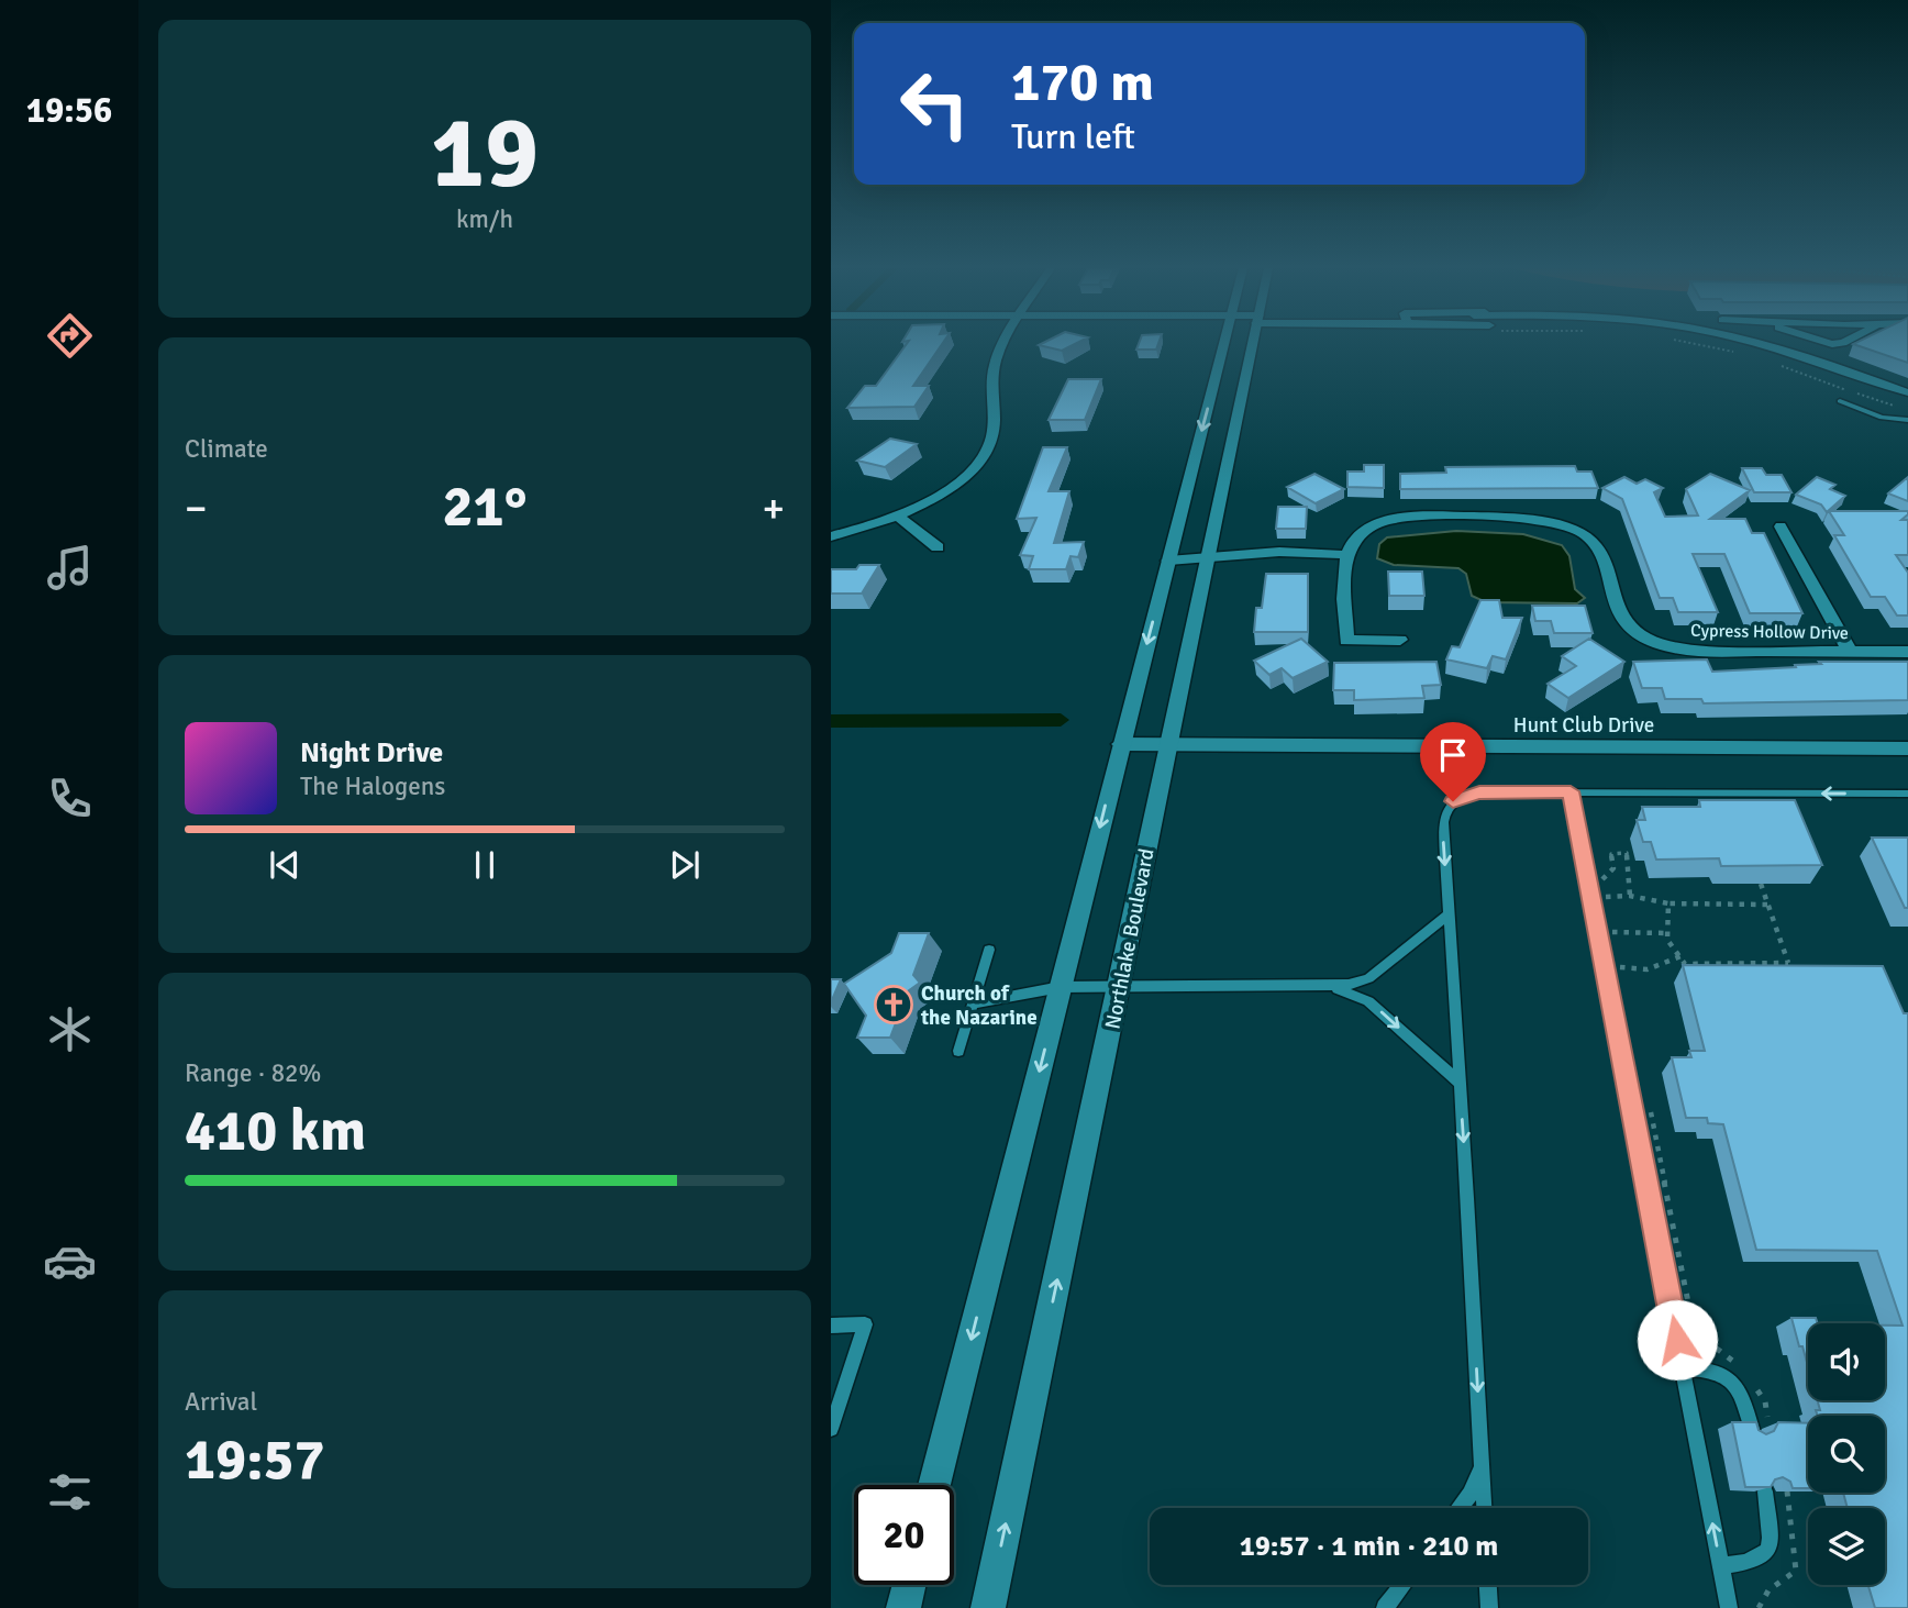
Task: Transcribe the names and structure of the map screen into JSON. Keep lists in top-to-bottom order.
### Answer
{
  "streets": {
    "street": ["Cypress Hollow Drive", "Hunt Club Drive", "Northlake Boulevard"]
  },
  "crossings": [
    ["Hunt Club Drive", "Northlake Boulevard"]
  ],
  "places": {
    "church": ["Church of the Nazarine"]
  },
  "page": {
    "tabs": "19:56",
    "tile": [
      ["19", "km/h"],
      "Climate",
      ["Range · 82%", "410 km"],
      ["Arrival", "19:57"]
    ],
    "turn": ["170 m", "Turn left"],
    "heat": ["−", "21°", "+"],
    "song": ["Night Drive", "The Halogens"],
    "limit": "20",
    "trip": "19:57 · 1 min · 210 m"
  }
}
